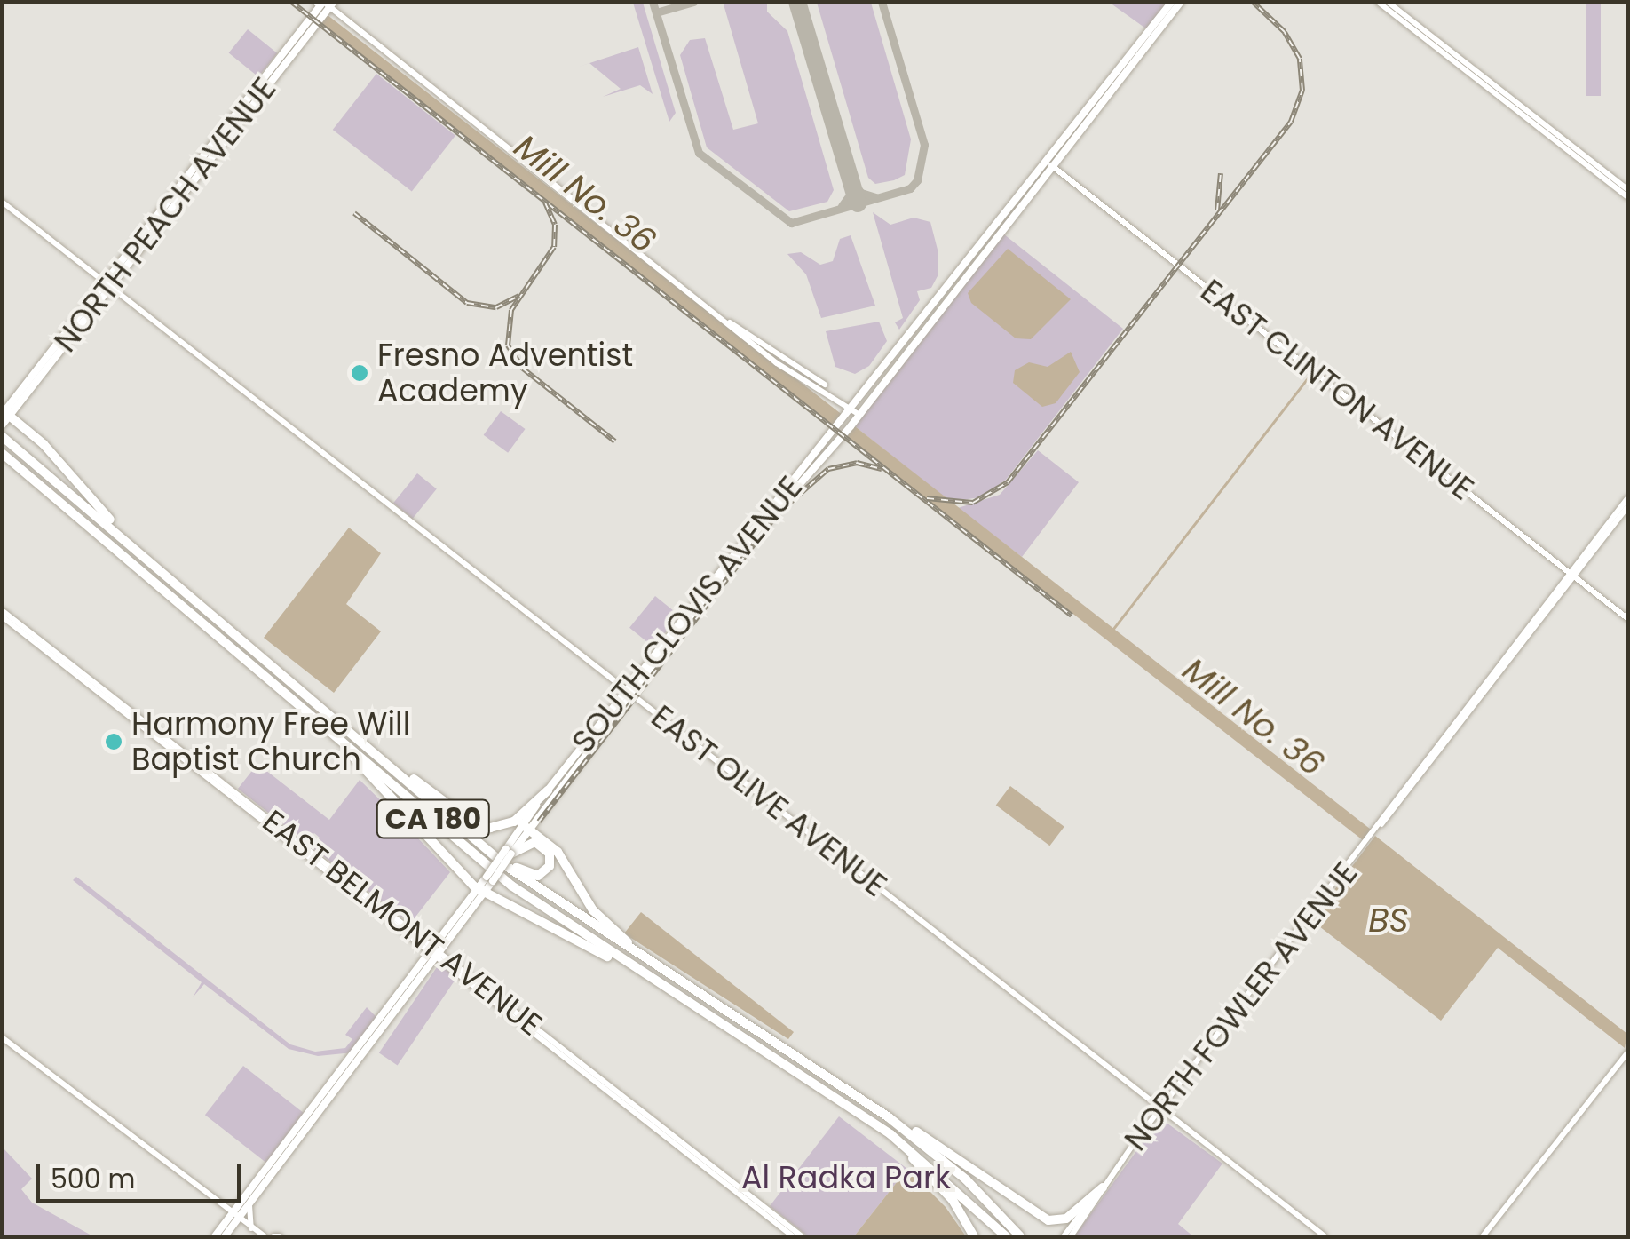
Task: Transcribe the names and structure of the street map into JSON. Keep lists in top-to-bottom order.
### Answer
{
  "streets": {
    "highway": ["CA 180"],
    "main road": [
      "NORTH PEACH AVENUE",
      "EAST CLINTON AVENUE",
      "SOUTH CLOVIS AVENUE",
      "EAST OLIVE AVENUE",
      "EAST BELMONT AVENUE",
      "NORTH FOWLER AVENUE"
    ]
  },
  "crossings": [
    ["NORTH PEACH AVENUE", "EAST OLIVE AVENUE"],
    ["EAST CLINTON AVENUE", "SOUTH CLOVIS AVENUE"],
    ["EAST CLINTON AVENUE", "NORTH FOWLER AVENUE"],
    ["SOUTH CLOVIS AVENUE", "EAST OLIVE AVENUE"],
    ["SOUTH CLOVIS AVENUE", "EAST BELMONT AVENUE"],
    ["EAST OLIVE AVENUE", "NORTH FOWLER AVENUE"]
  ],
  "water": ["Mill No. 36", "BS"],
  "parks": ["Al Radka Park"],
  "places": ["Fresno Adventist Academy", "Harmony Free Will Baptist Church"],
  "scale_bar": "500 m"
}
